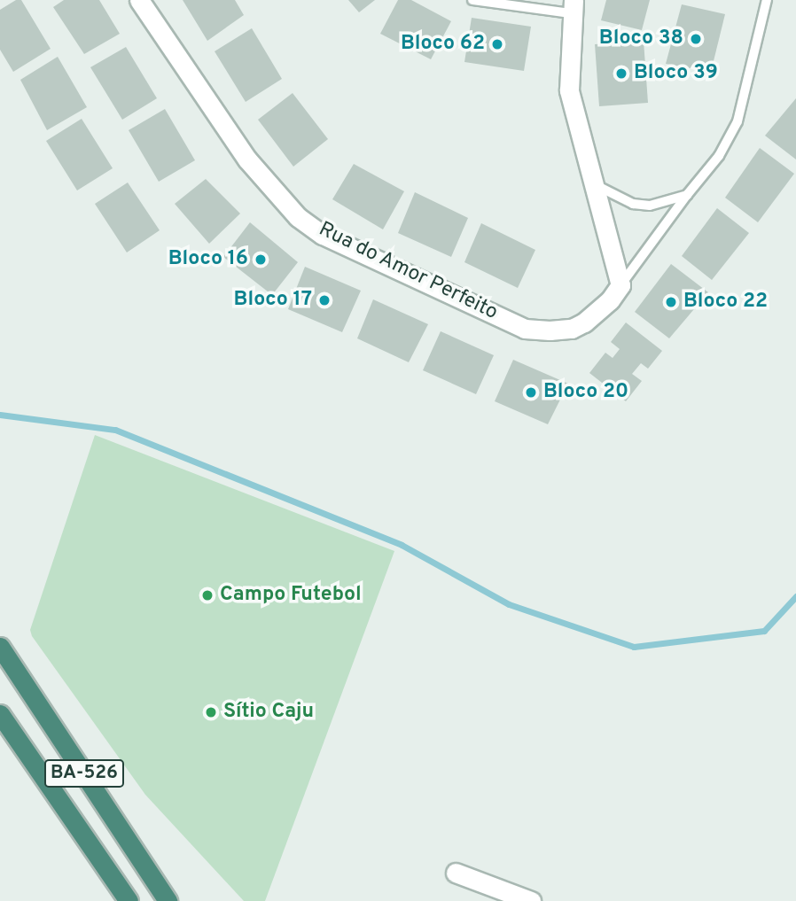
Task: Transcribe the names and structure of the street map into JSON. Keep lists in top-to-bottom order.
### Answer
{
  "streets": {
    "highway": ["BA-526"],
    "street": ["Rua do Amor Perfeito"]
  },
  "places": [
    "Bloco 38",
    "Bloco 62",
    "Bloco 39",
    "Bloco 16",
    "Bloco 17",
    "Bloco 22",
    "Bloco 20",
    "Campo Futebol",
    "Sítio Caju"
  ]
}
